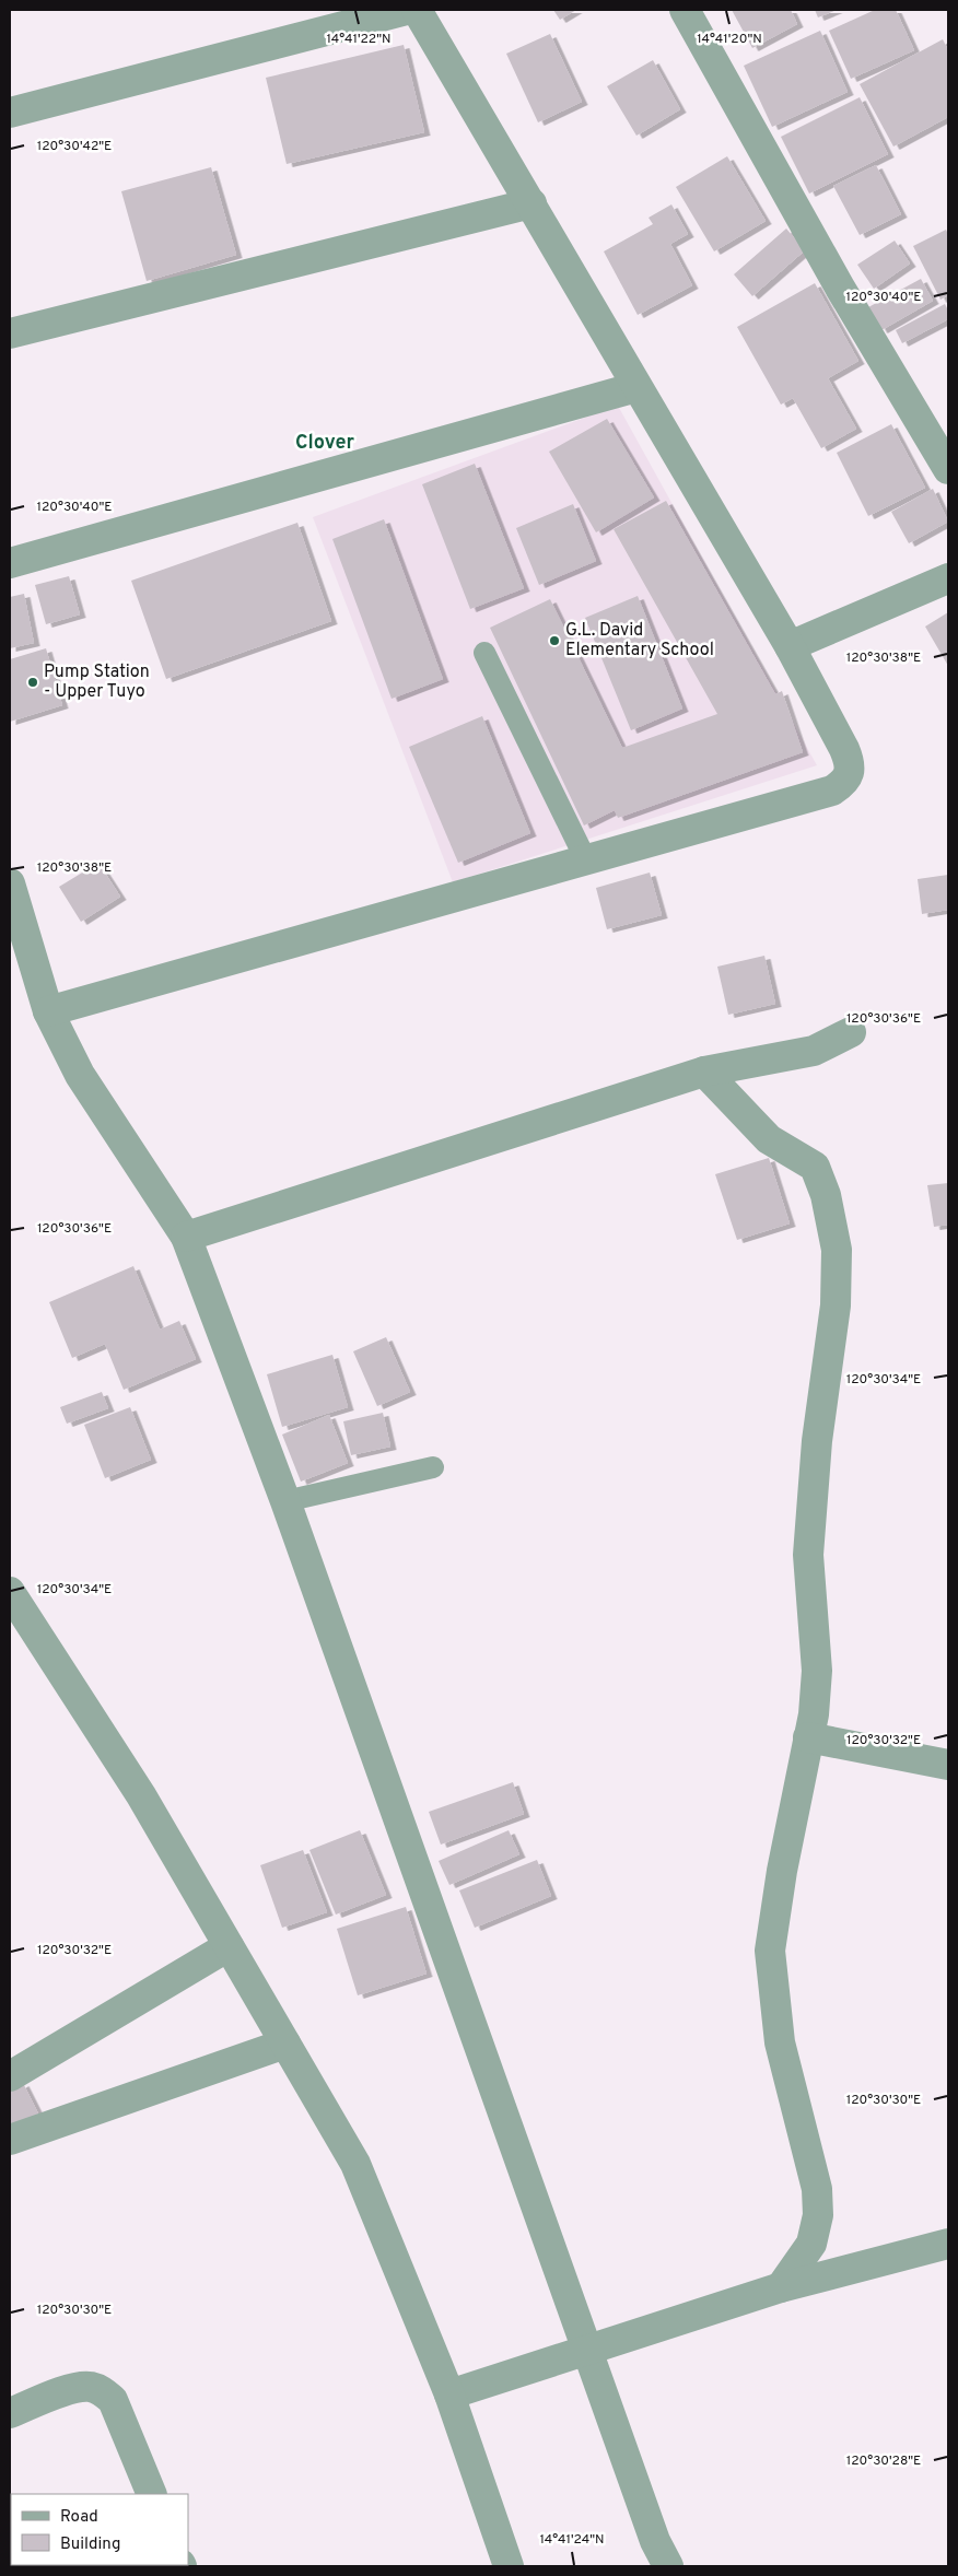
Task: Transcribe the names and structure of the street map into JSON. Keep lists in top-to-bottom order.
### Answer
{
  "districts": ["Clover"],
  "places": ["G.L. David Elementary School", "Pump Station - Upper Tuyo"],
  "legend": ["Road", "Building"],
  "coordinates": [
    "14°41'22\"N",
    "14°41'20\"N",
    "120°30'42\"E",
    "120°30'40\"E",
    "120°30'38\"E",
    "120°30'36\"E",
    "120°30'34\"E",
    "120°30'32\"E",
    "120°30'30\"E",
    "120°30'28\"E",
    "14°41'24\"N"
  ]
}
